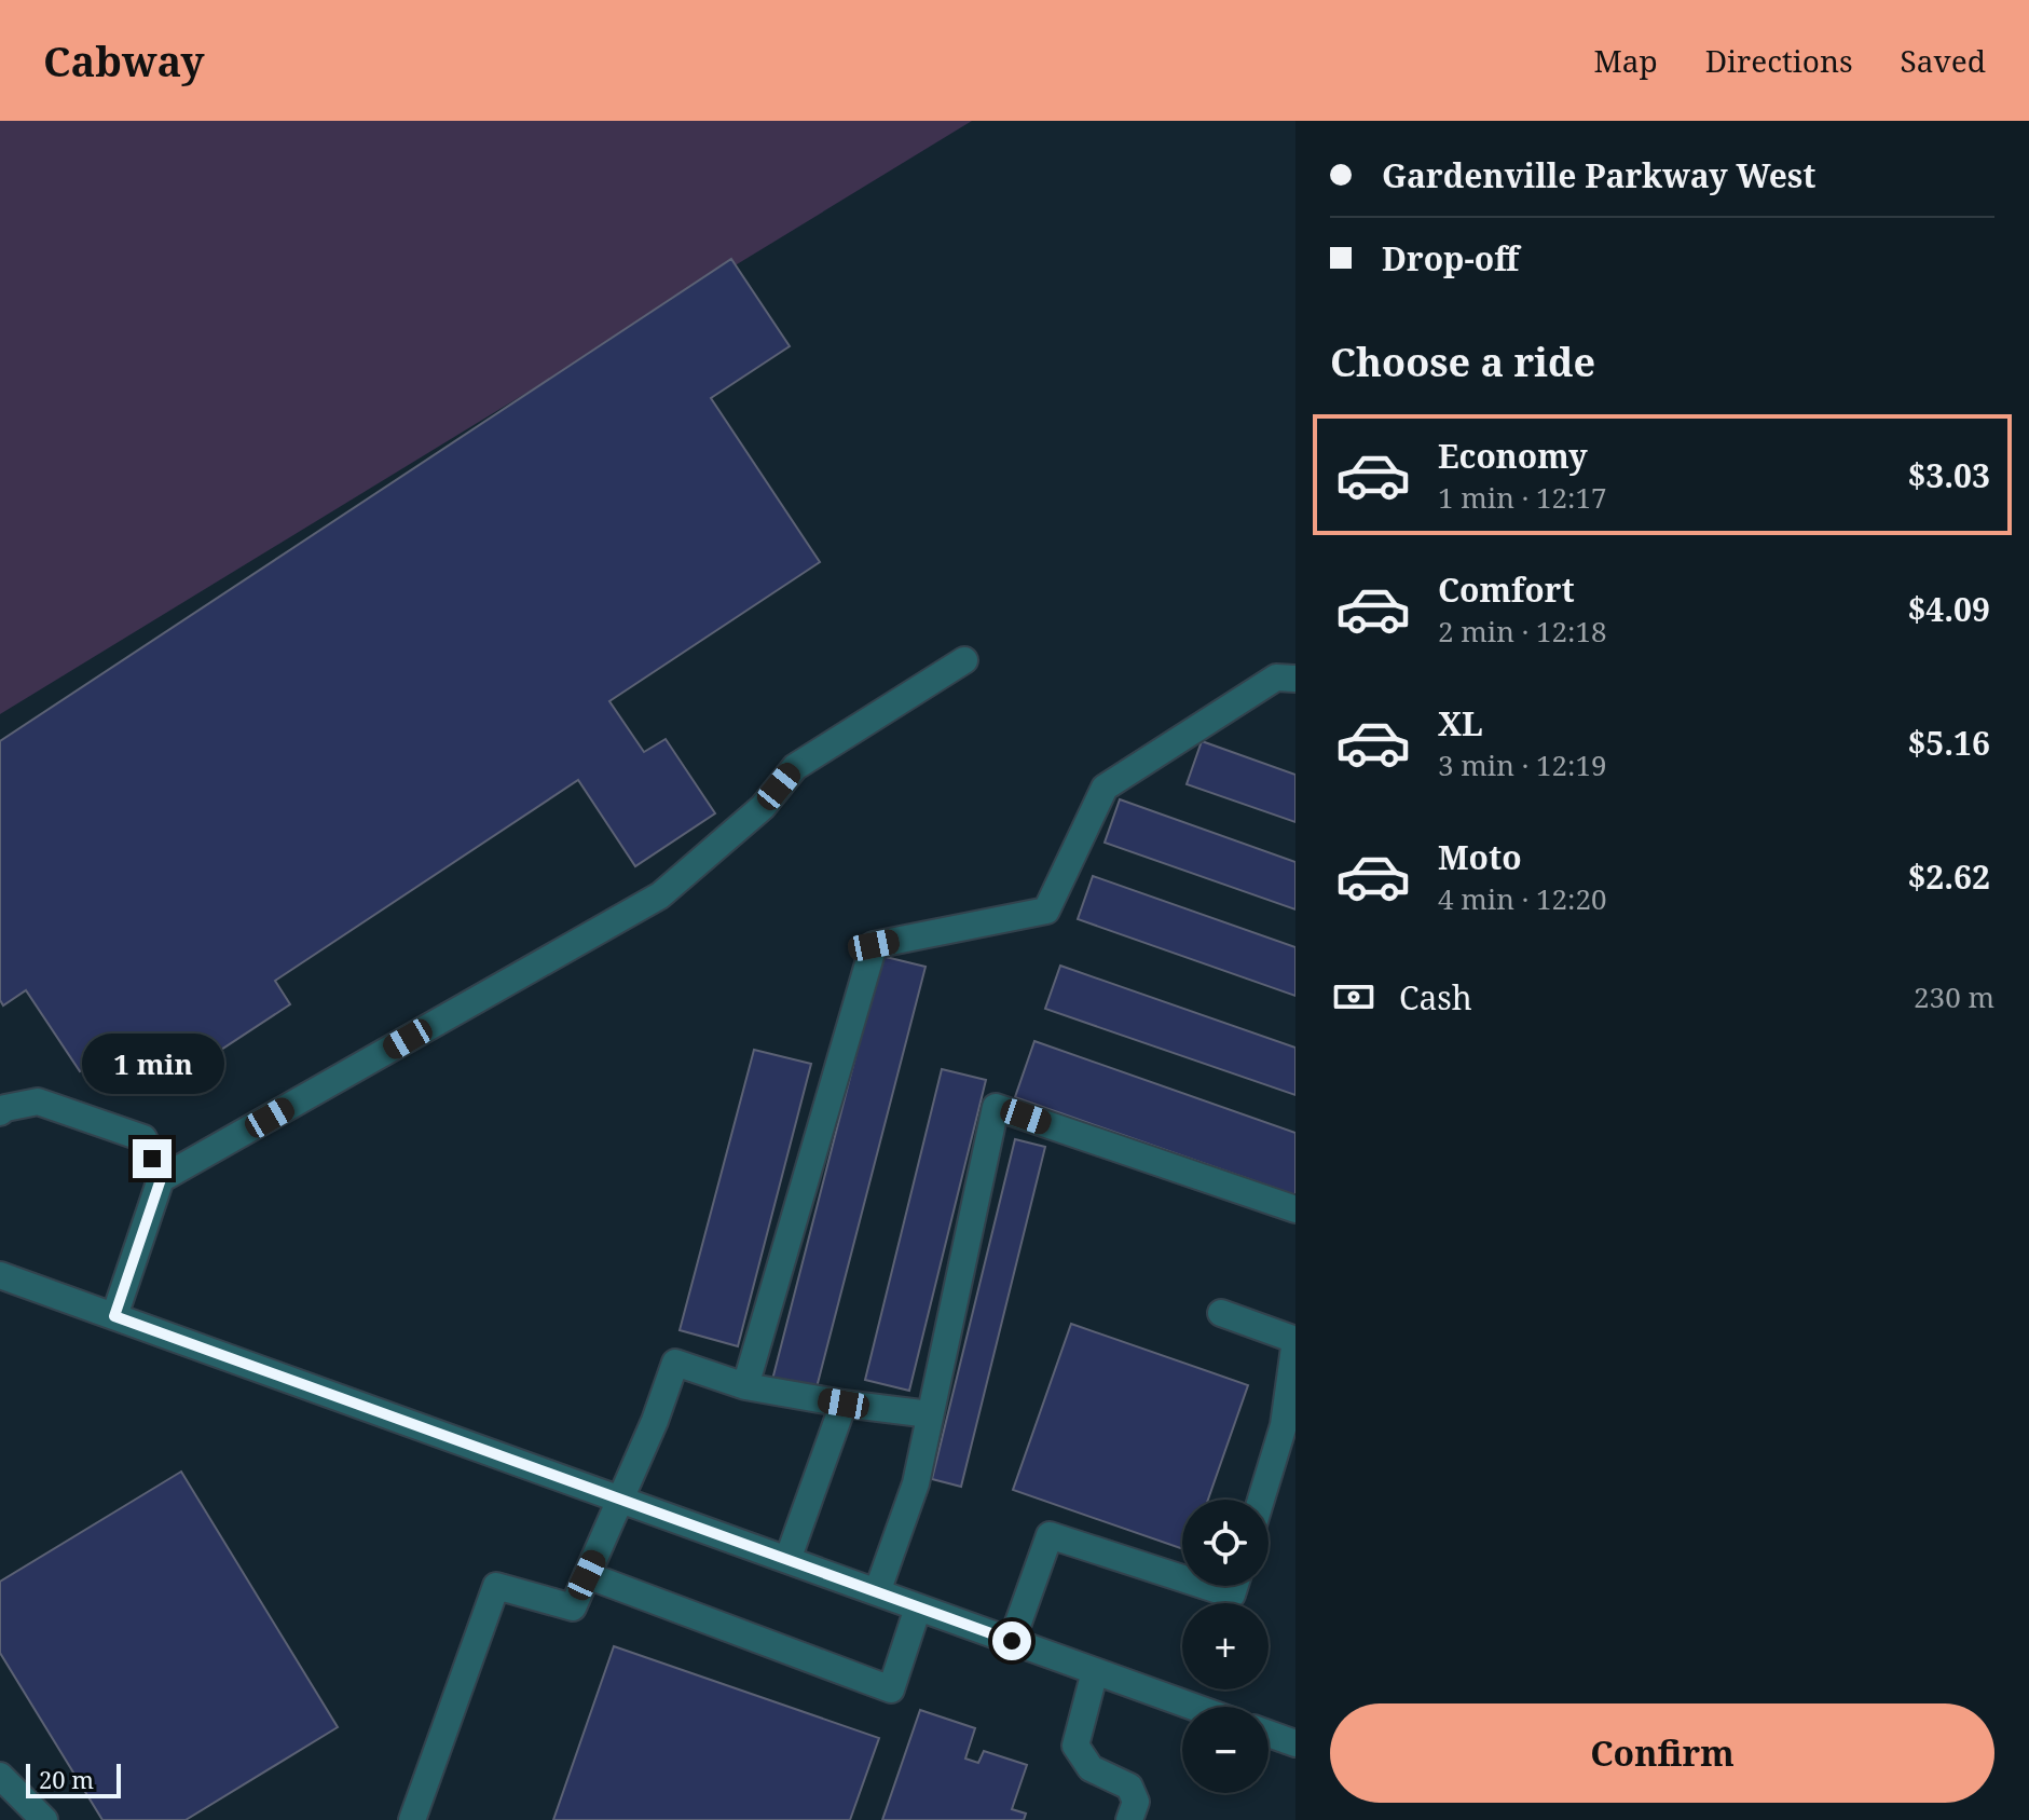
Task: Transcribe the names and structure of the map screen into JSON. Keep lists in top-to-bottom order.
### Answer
{
  "scale_bar": "20 m",
  "page": {
    "header": "Cabway",
    "nav": ["Map", "Directions", "Saved"],
    "banner": ["Gardenville Parkway West", "Drop-off"],
    "heading": "Choose a ride",
    "list": [
      {
        "name": "Economy",
        "note": "1 min · 12:17",
        "value": "$3.03"
      },
      {
        "name": "Comfort",
        "note": "2 min · 12:18",
        "value": "$4.09"
      },
      {
        "name": "XL",
        "note": "3 min · 12:19",
        "value": "$5.16"
      },
      {
        "name": "Moto",
        "note": "4 min · 12:20",
        "value": "$2.62"
      }
    ],
    "pay": ["Cash", "230 m"],
    "bubble": "1 min",
    "map_buttons": ["+", "−"],
    "buttons": "Confirm",
    "scale": "20 m"
  }
}
